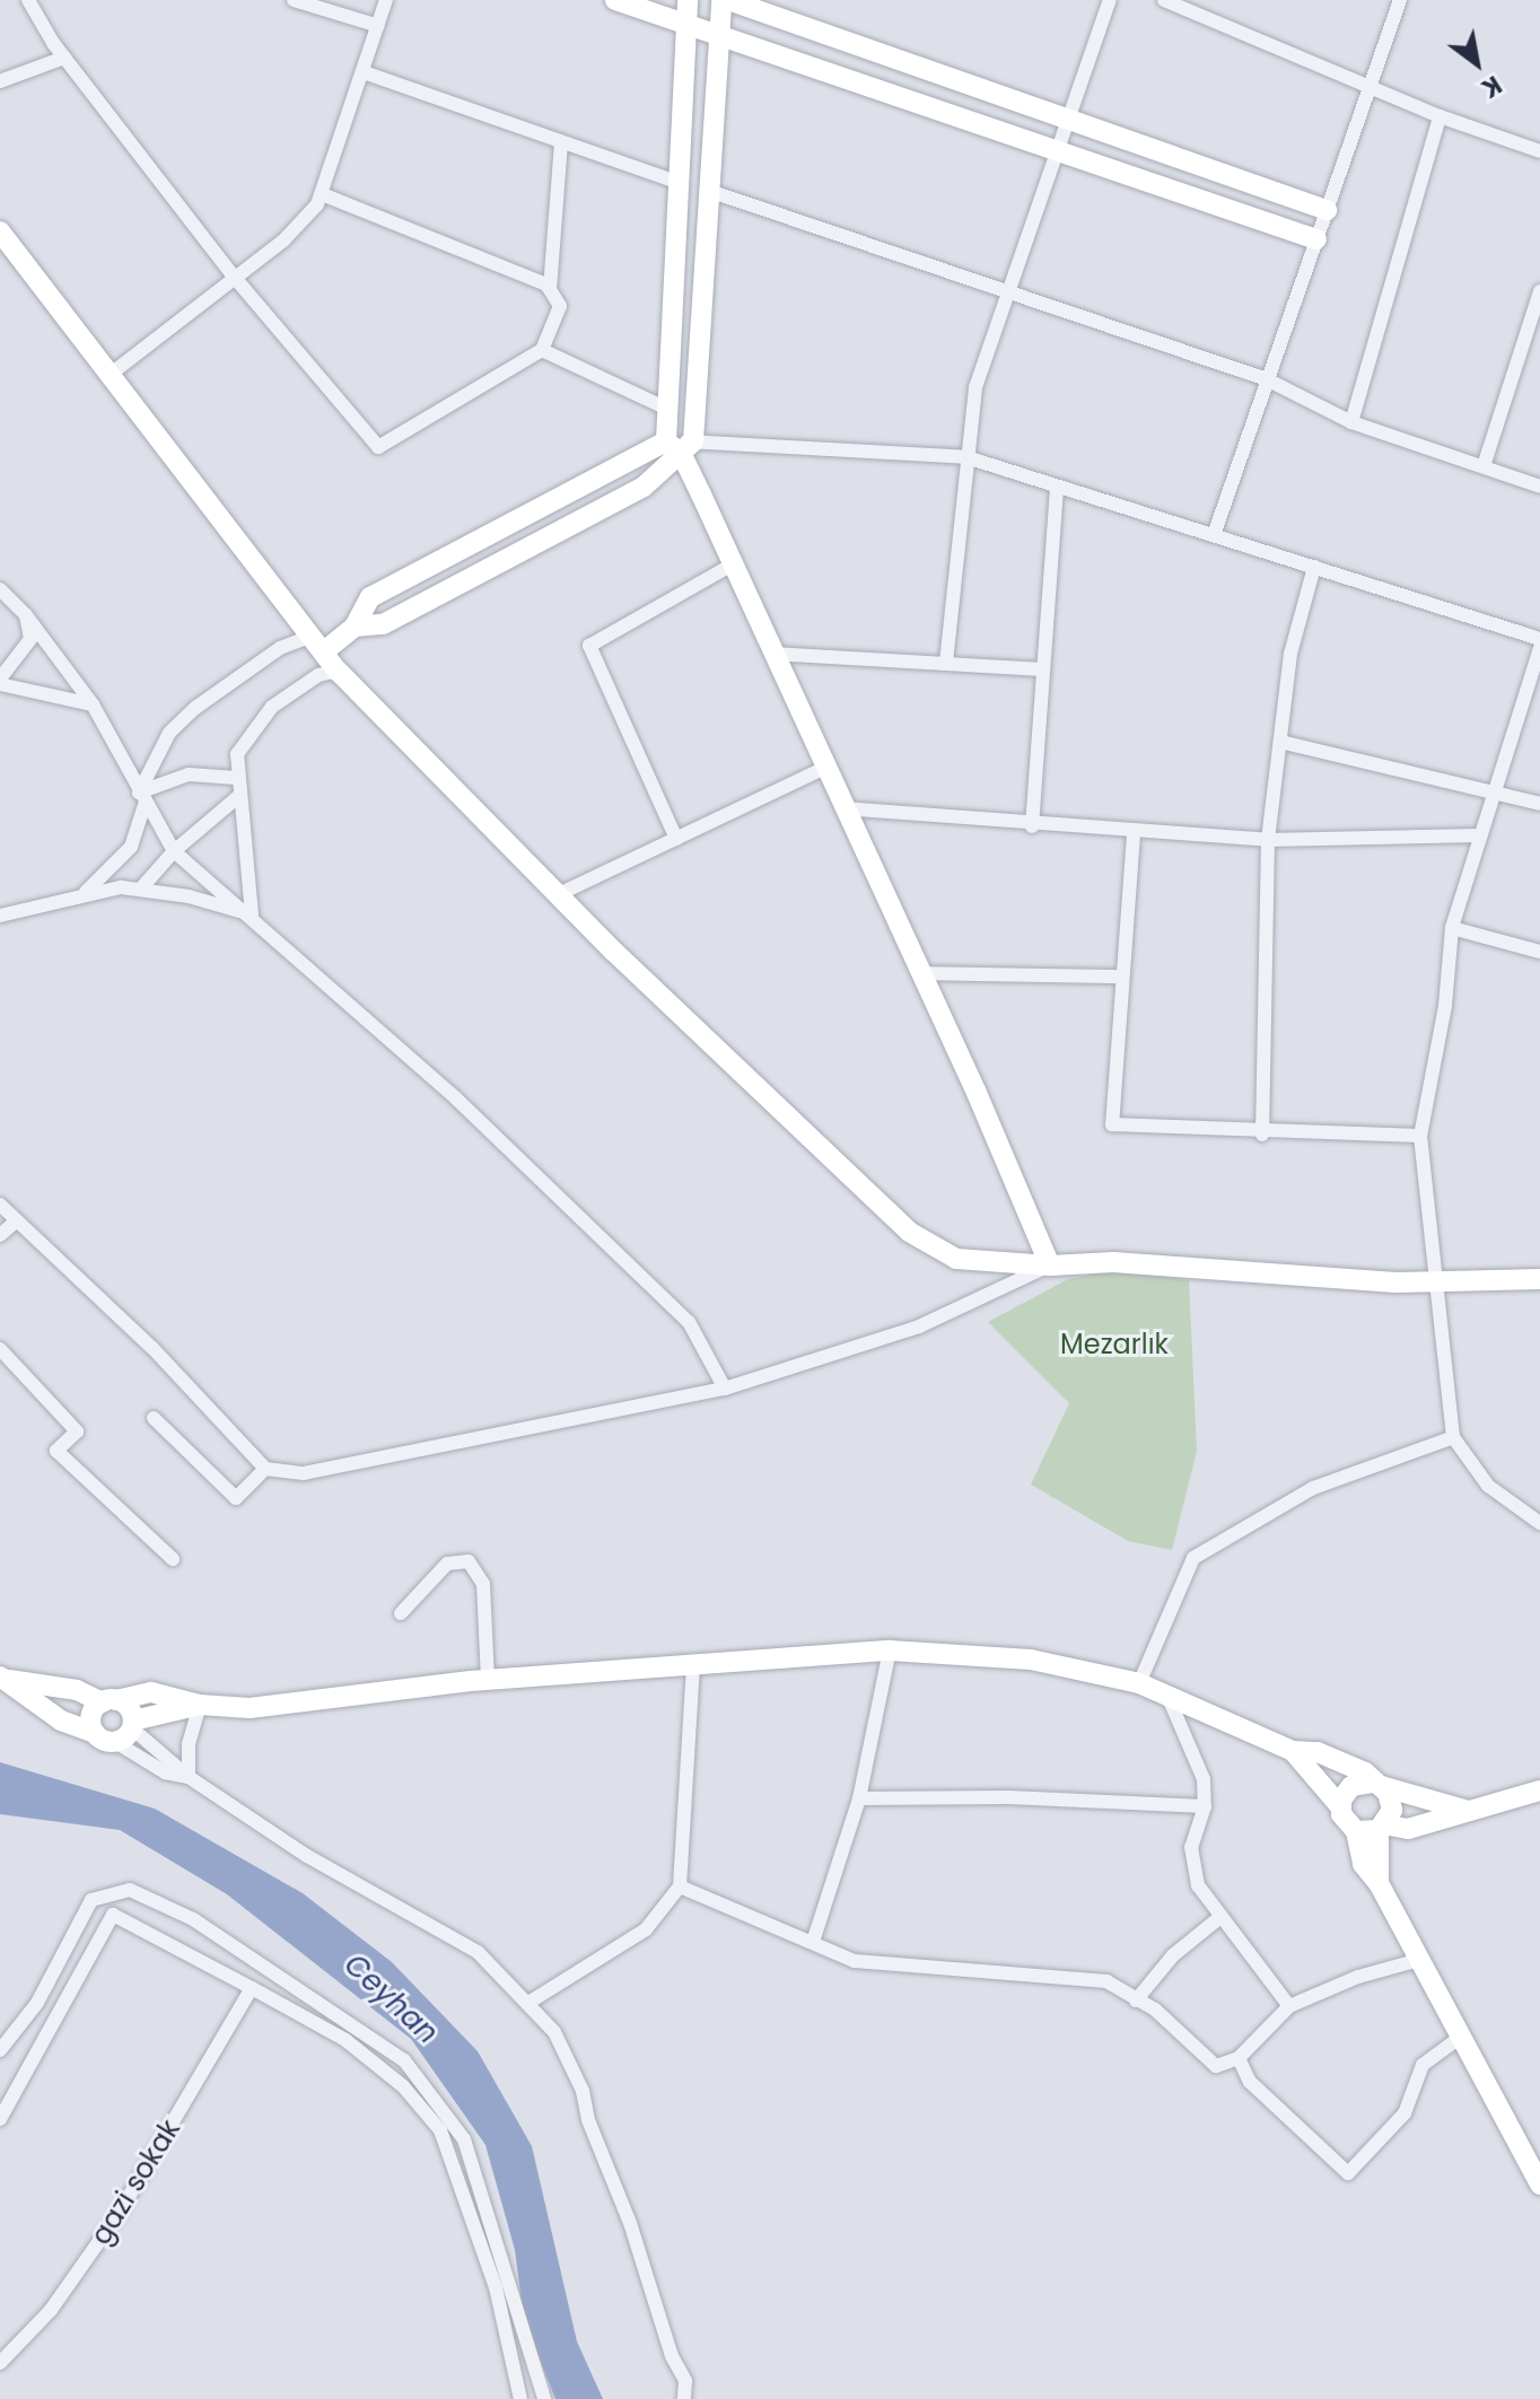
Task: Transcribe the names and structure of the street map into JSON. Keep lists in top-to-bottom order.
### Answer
{
  "streets": {
    "street": ["gazi sokak"]
  },
  "water": ["Ceyhan"],
  "parks": ["Mezarlık"],
  "north": "bottom right"
}
